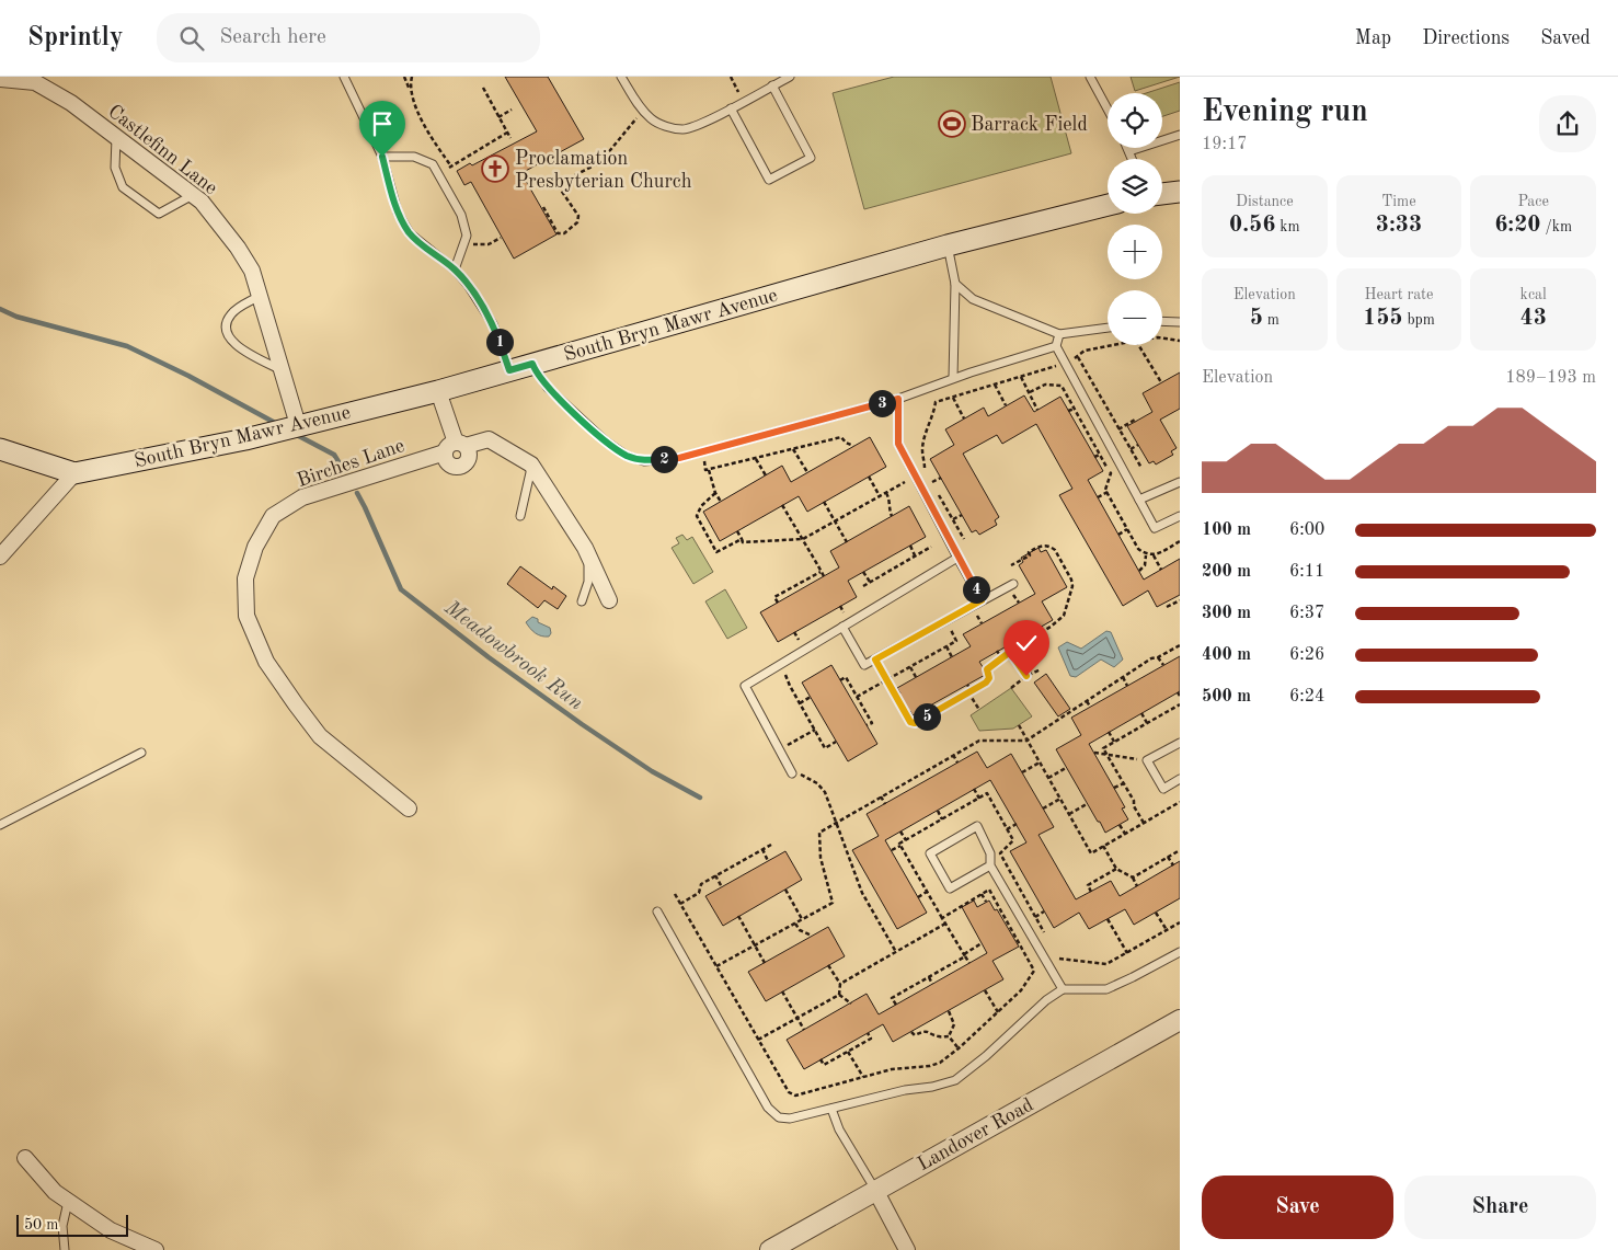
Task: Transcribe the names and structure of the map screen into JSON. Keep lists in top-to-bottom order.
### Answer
{
  "streets": {
    "main road": ["South Bryn Mawr Avenue"],
    "street": ["Castlefinn Lane", "Birches Lane", "Landover Road"]
  },
  "crossings": [
    ["Castlefinn Lane", "South Bryn Mawr Avenue"]
  ],
  "water": ["Meadowbrook Run"],
  "places": {
    "sports": ["Barrack Field"],
    "church": ["Proclamation Presbyterian Church"]
  },
  "scale_bar": "50 m",
  "page": {
    "header": "Sprintly",
    "search": "Search here",
    "nav": ["Map", "Directions", "Saved"],
    "heading": ["Evening run", "19:17"],
    "map_buttons": ["+", "−"],
    "stats": [
      ["Distance", "0.56 km"],
      ["Time", "3:33"],
      ["Pace", "6:20 /km"],
      ["Elevation", "5 m"],
      ["Heart rate", "155 bpm"],
      ["kcal", "43"]
    ],
    "pins": [
      "1",
      "3",
      "2",
      "4",
      "5"
    ],
    "chart": ["Elevation", "189–193 m"],
    "list": [
      {
        "name": "100 m",
        "note": "6:00"
      },
      {
        "name": "200 m",
        "note": "6:11"
      },
      {
        "name": "300 m",
        "note": "6:37"
      },
      {
        "name": "400 m",
        "note": "6:26"
      },
      {
        "name": "500 m",
        "note": "6:24"
      }
    ],
    "buttons": ["Save", "Share"],
    "scale": "50 m"
  }
}
